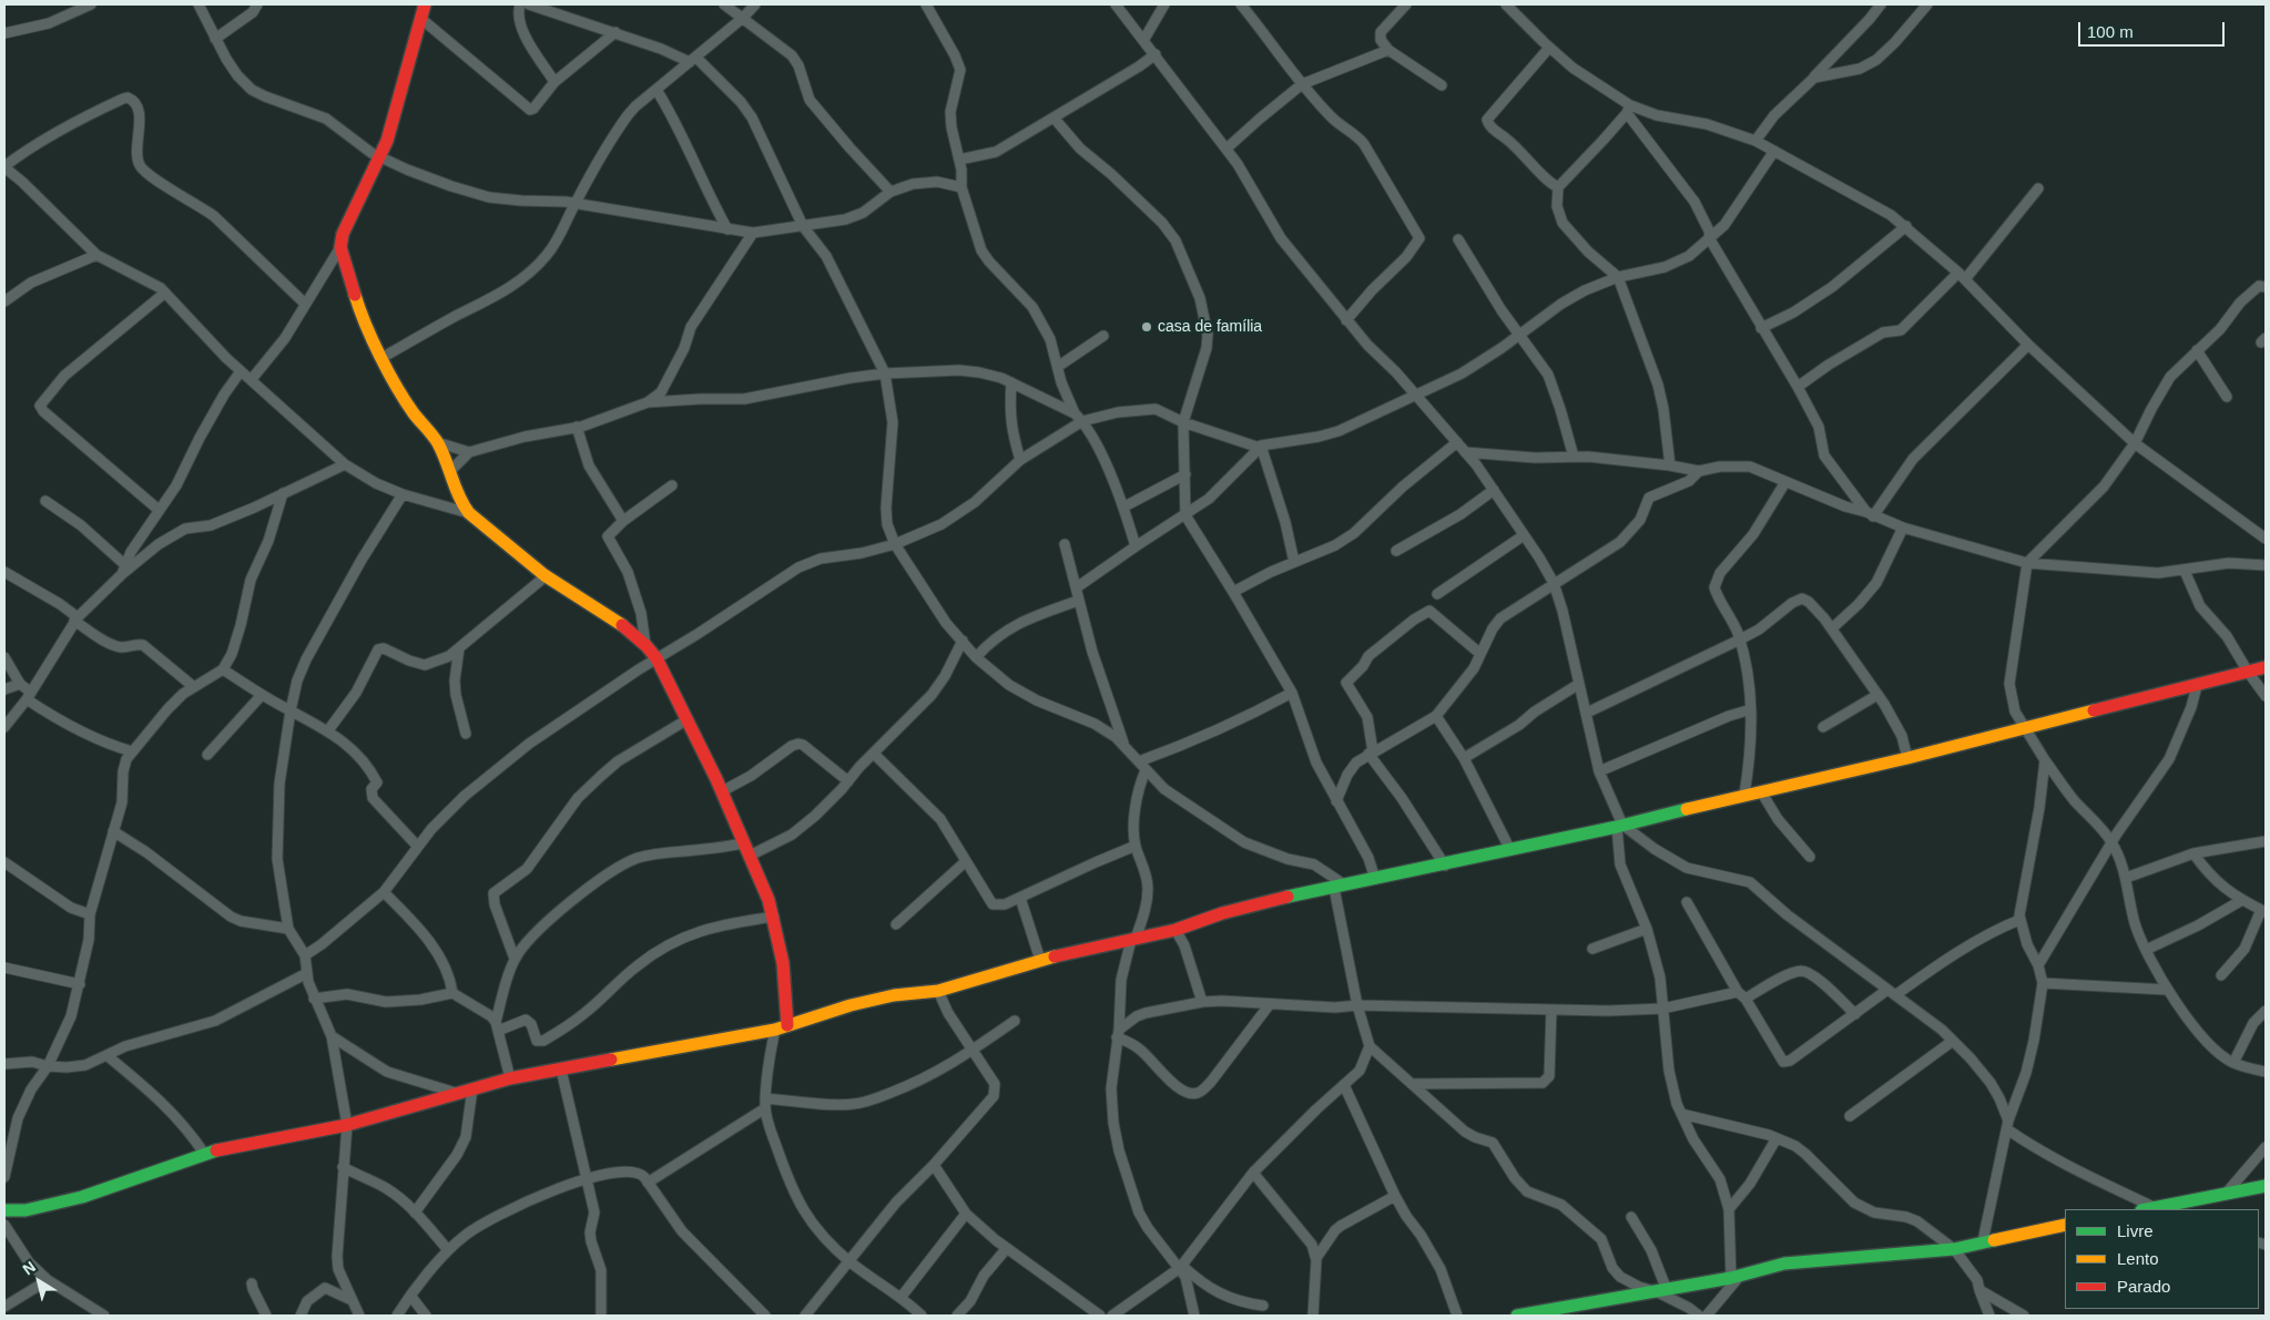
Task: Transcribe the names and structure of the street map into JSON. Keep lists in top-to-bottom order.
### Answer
{
  "places": ["casa de família"],
  "legend": ["Livre", "Lento", "Parado"],
  "scale_bar": "100 m",
  "north": "top left"
}
